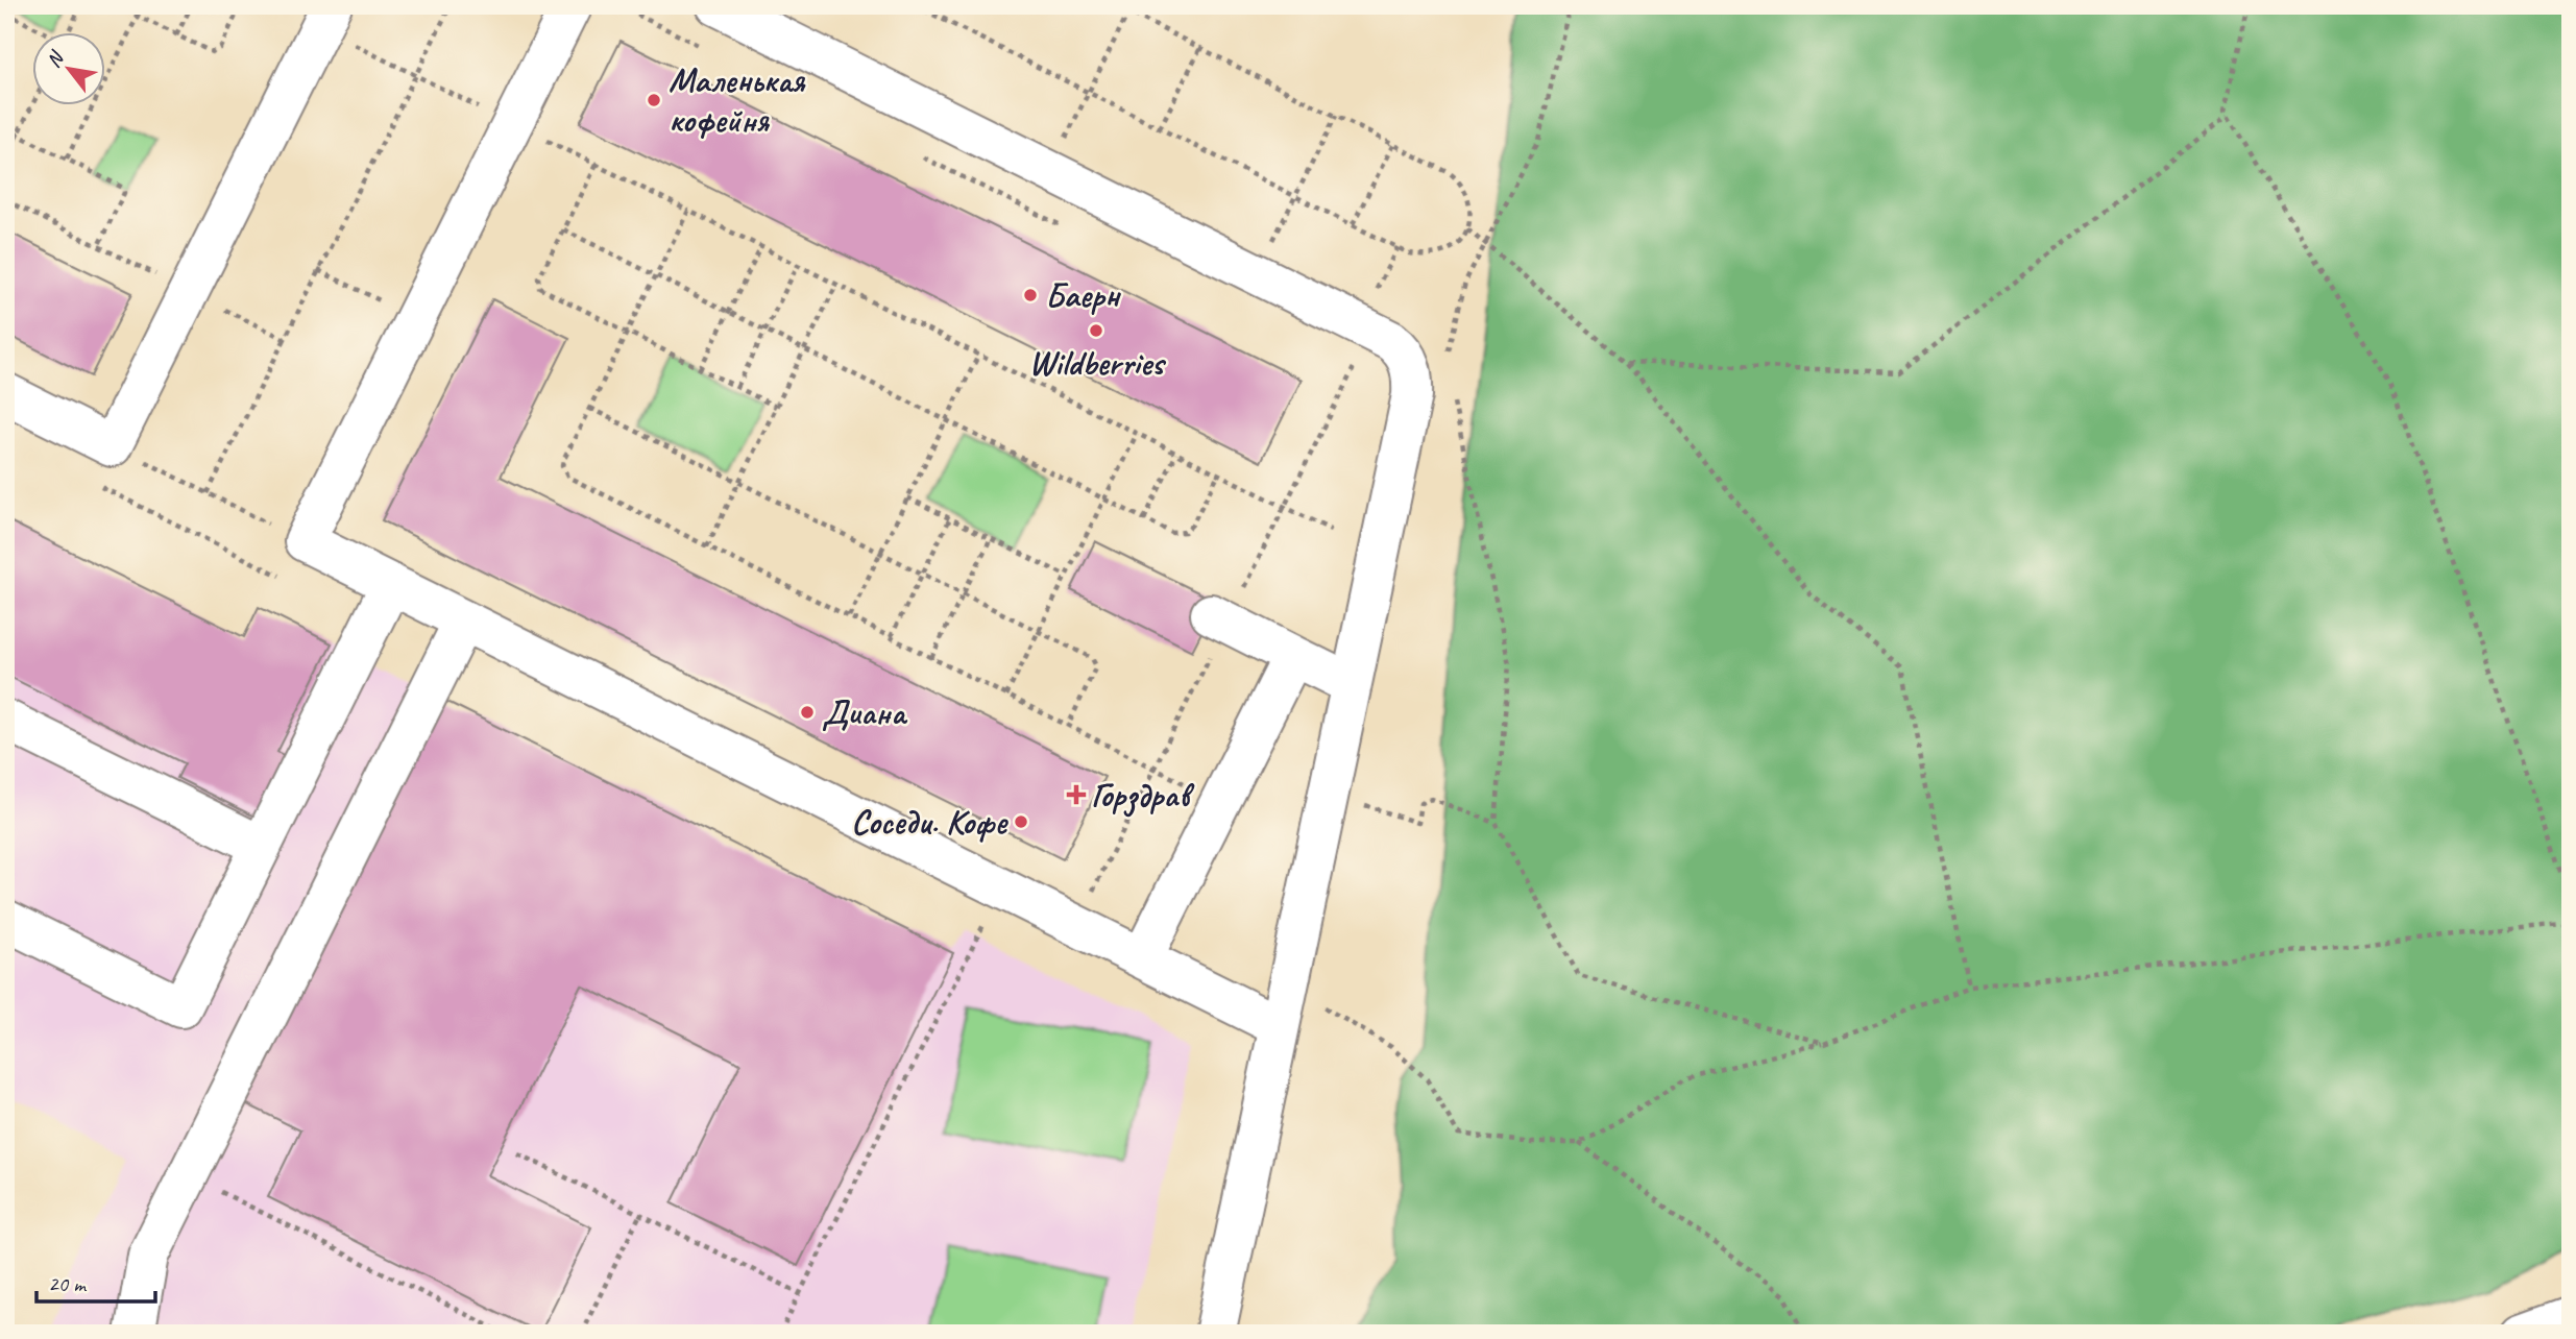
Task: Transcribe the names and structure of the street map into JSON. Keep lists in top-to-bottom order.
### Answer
{
  "places": {
    "other": [
      "Маленькая кофейня",
      "Баерн",
      "Wildberries",
      "Диана",
      "Соседи. Кофе"
    ],
    "health": ["Горздрав"]
  },
  "scale_bar": "20 m",
  "north": "top left"
}
